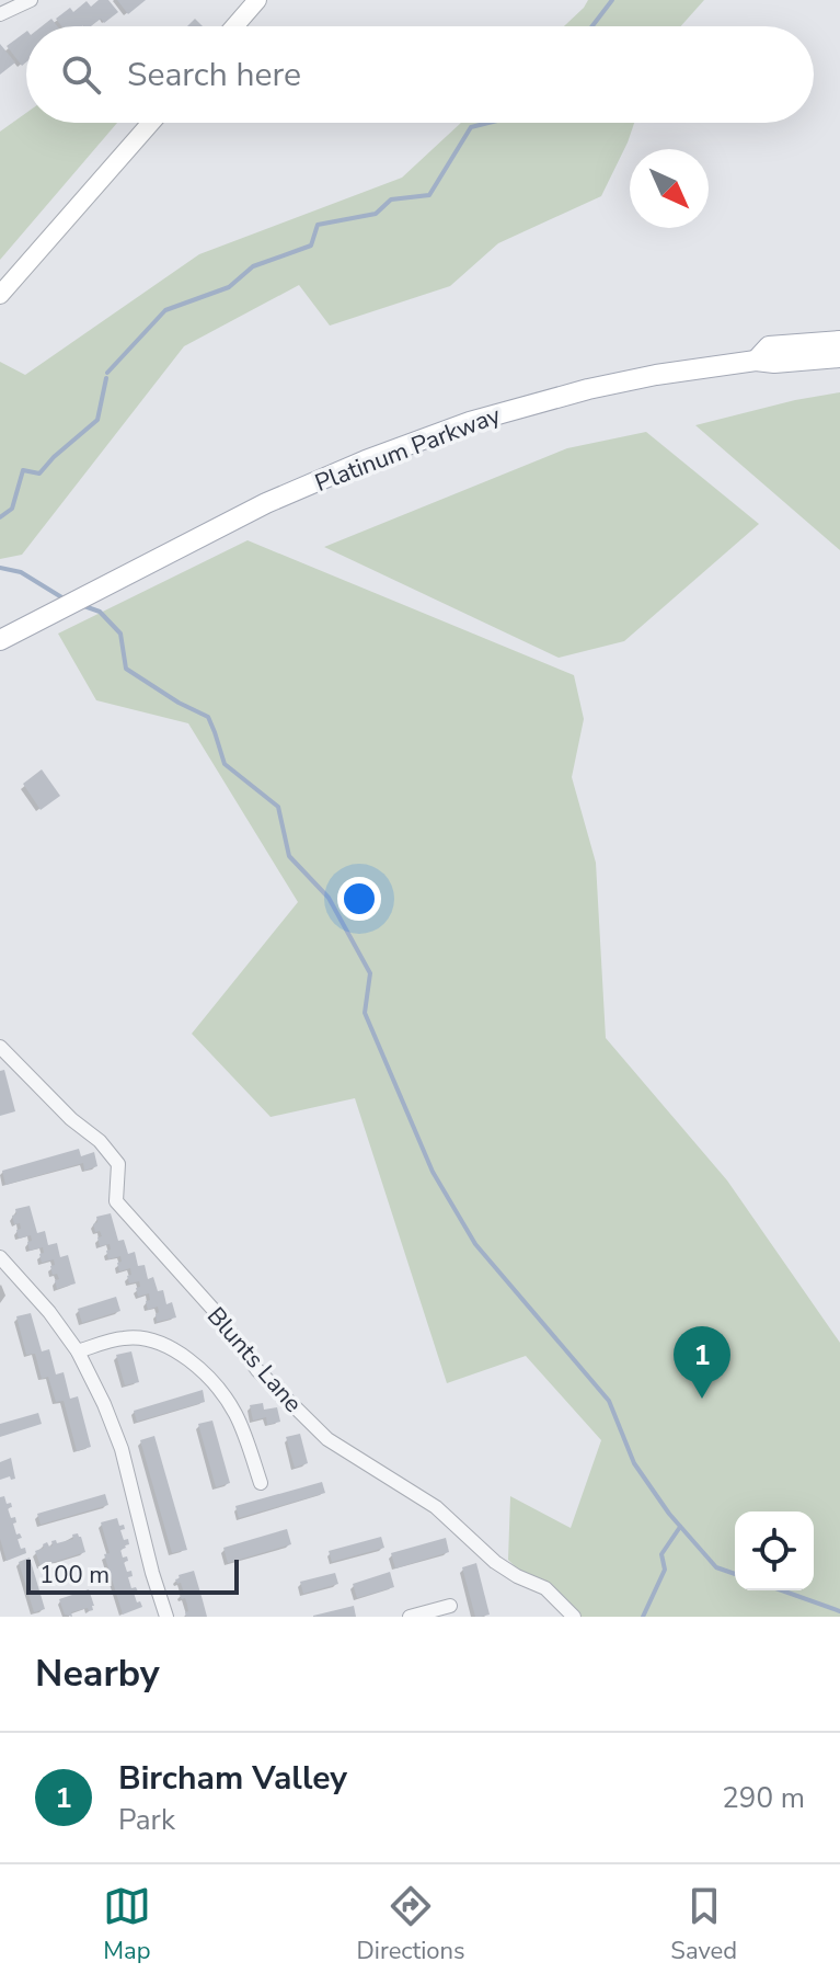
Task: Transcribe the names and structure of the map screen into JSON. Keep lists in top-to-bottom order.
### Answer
{
  "streets": {
    "main road": ["Platinum Parkway"],
    "street": ["Blunts Lane"]
  },
  "scale_bar": "100 m",
  "north": "bottom right",
  "page": {
    "search": "Search here",
    "pins": "1",
    "scale": "100 m",
    "heading": "Nearby",
    "list": [
      {
        "mark": "1",
        "name": "Bircham Valley",
        "note": "Park",
        "value": "290 m"
      }
    ],
    "nav": ["Map", "Directions", "Saved"]
  }
}
